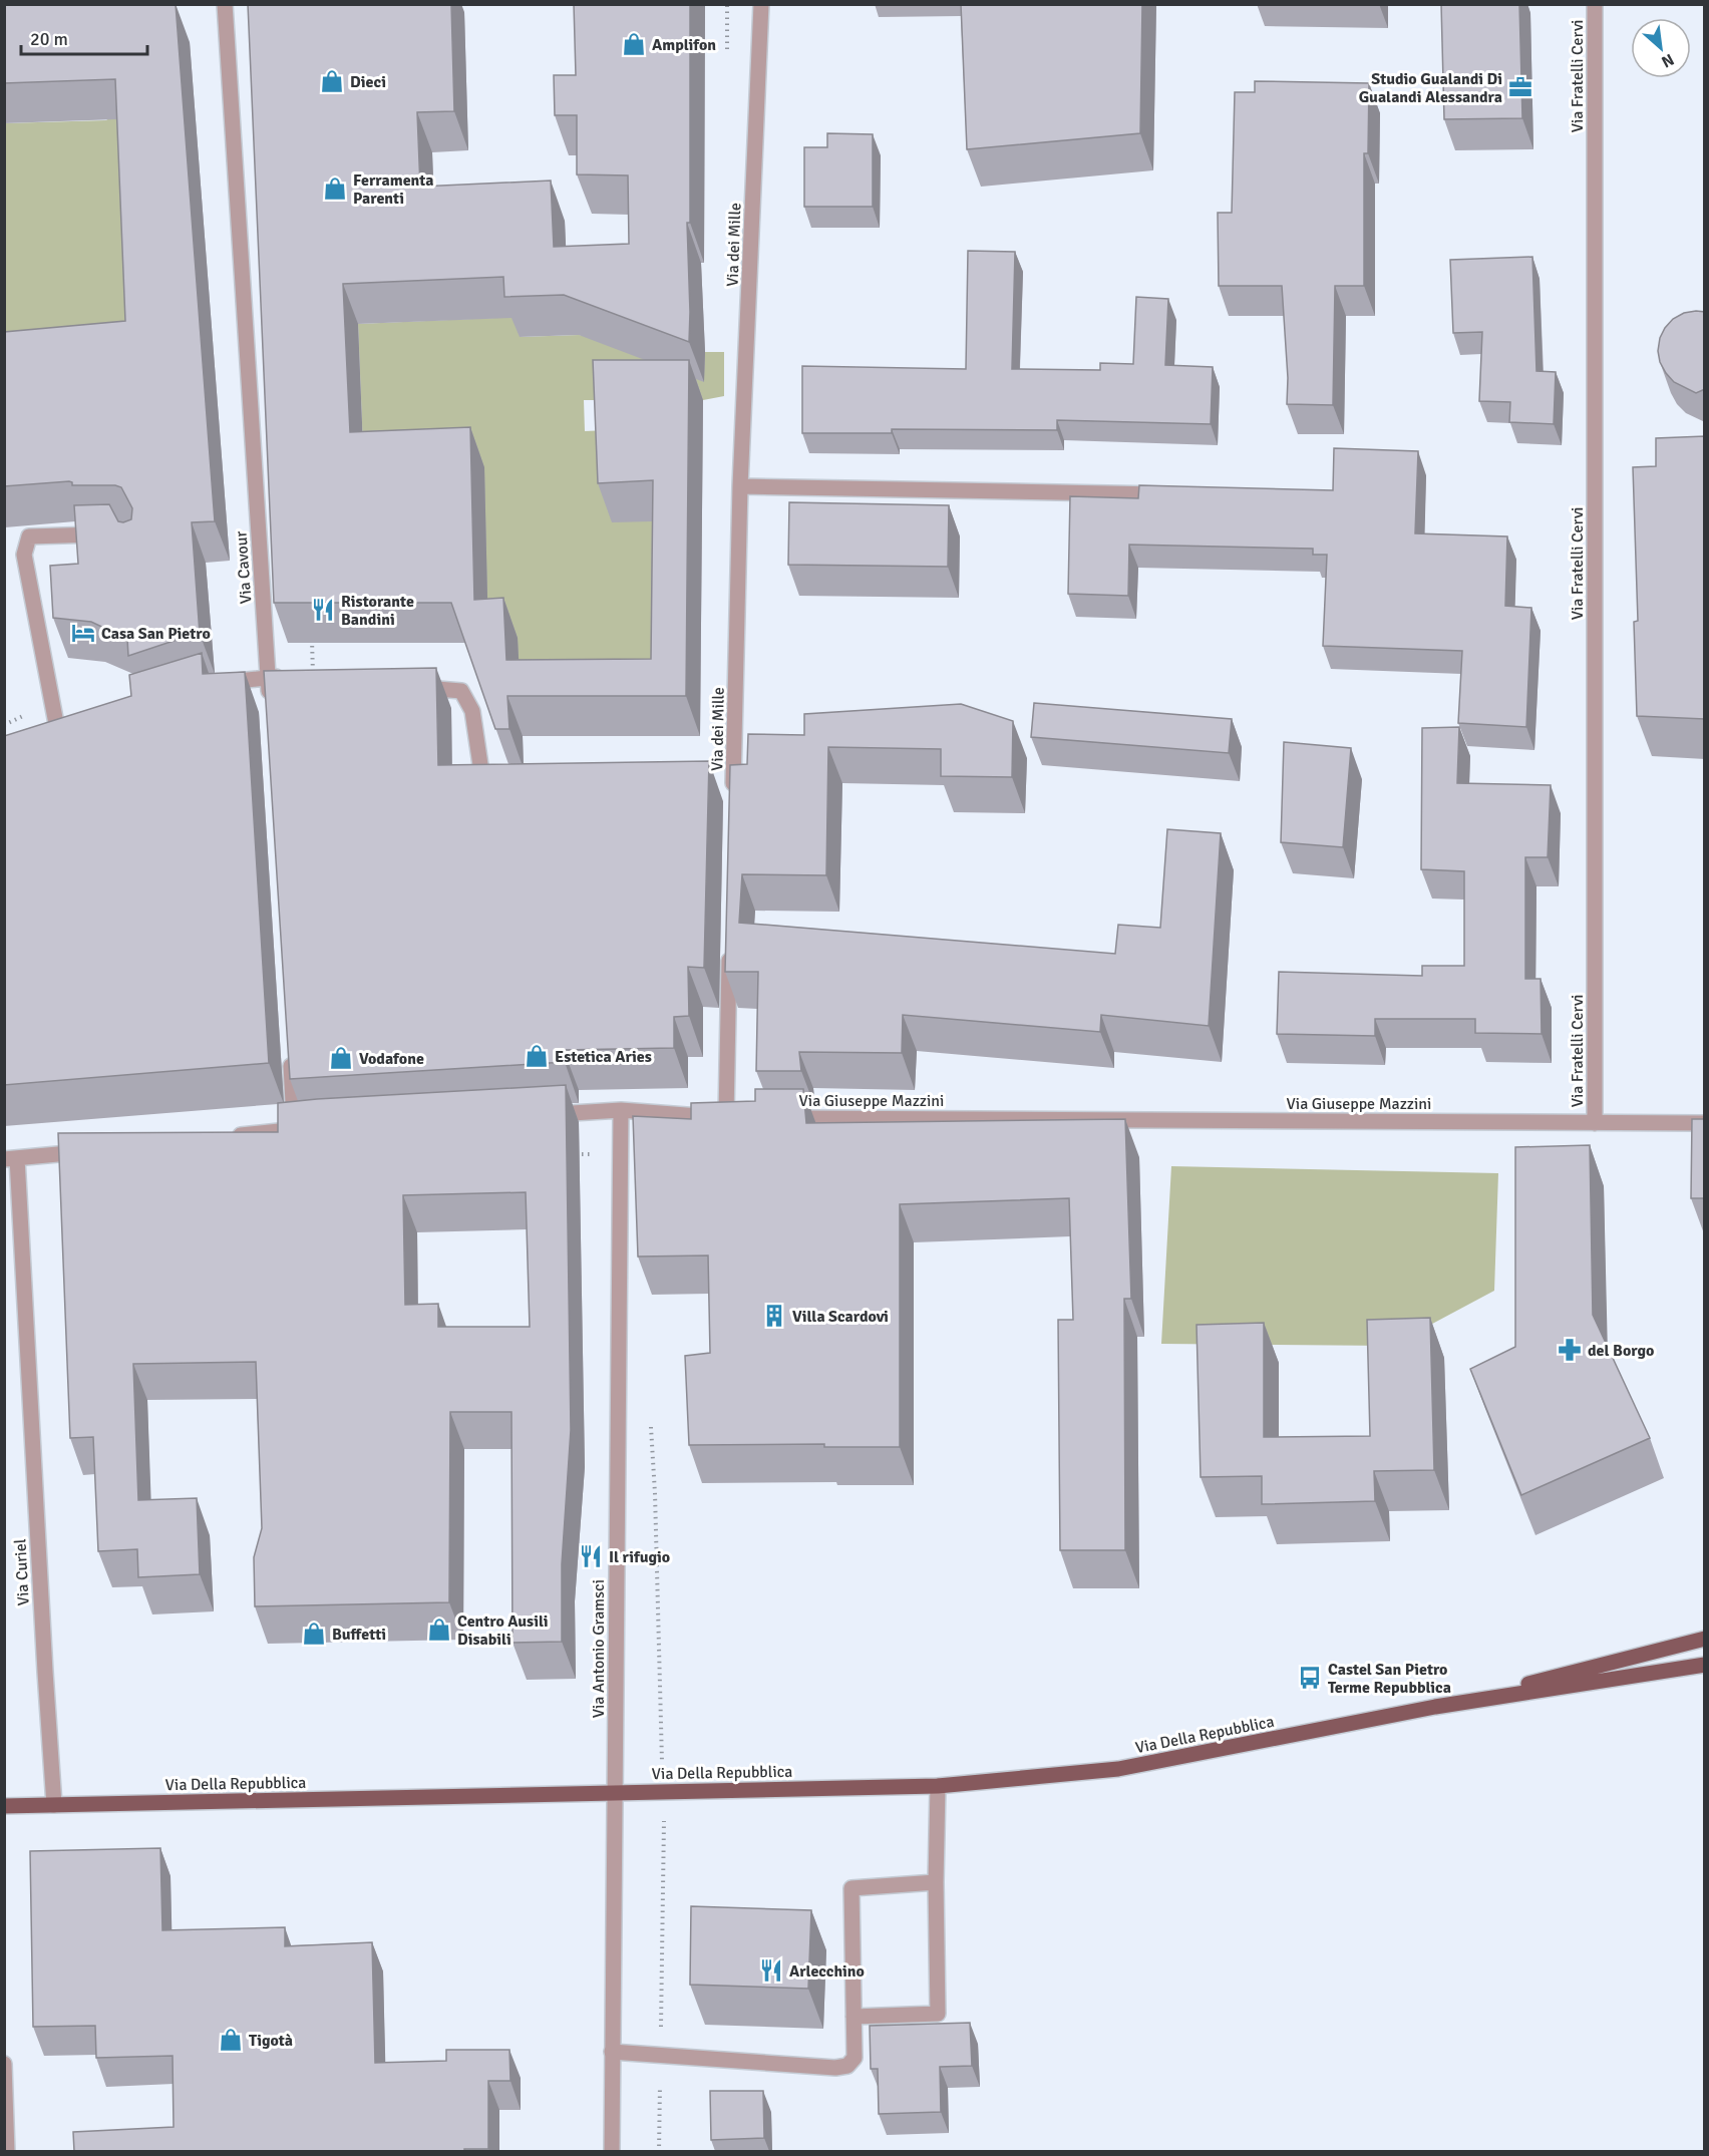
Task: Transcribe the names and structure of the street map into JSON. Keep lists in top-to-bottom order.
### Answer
{
  "streets": {
    "main road": ["Via Della Repubblica"],
    "street": [
      "Via Fratelli Cervi",
      "Via dei Mille",
      "Via Cavour",
      "Via Giuseppe Mazzini",
      "Via Curiel",
      "Via Antonio Gramsci"
    ]
  },
  "crossings": [
    ["Via Fratelli Cervi", "Via Giuseppe Mazzini"],
    ["Via Curiel", "Via Della Repubblica"],
    ["Via Antonio Gramsci", "Via Della Repubblica"]
  ],
  "places": {
    "shop": [
      "Amplifon",
      "Dieci",
      "Ferramenta Parenti",
      "Estetica Aries",
      "Vodafone",
      "Centro Ausili Disabili",
      "Buffetti",
      "Tigotà"
    ],
    "office": ["Studio Gualandi Di Gualandi Alessandra"],
    "restaurant": ["Ristorante Bandini", "Il rifugio", "Arlecchino"],
    "hotel": ["Casa San Pietro"],
    "building": ["Villa Scardovi"],
    "pharmacy": ["del Borgo"],
    "bus stop": ["Castel San Pietro Terme Repubblica"]
  },
  "scale_bar": "20 m",
  "north": "bottom right"
}
